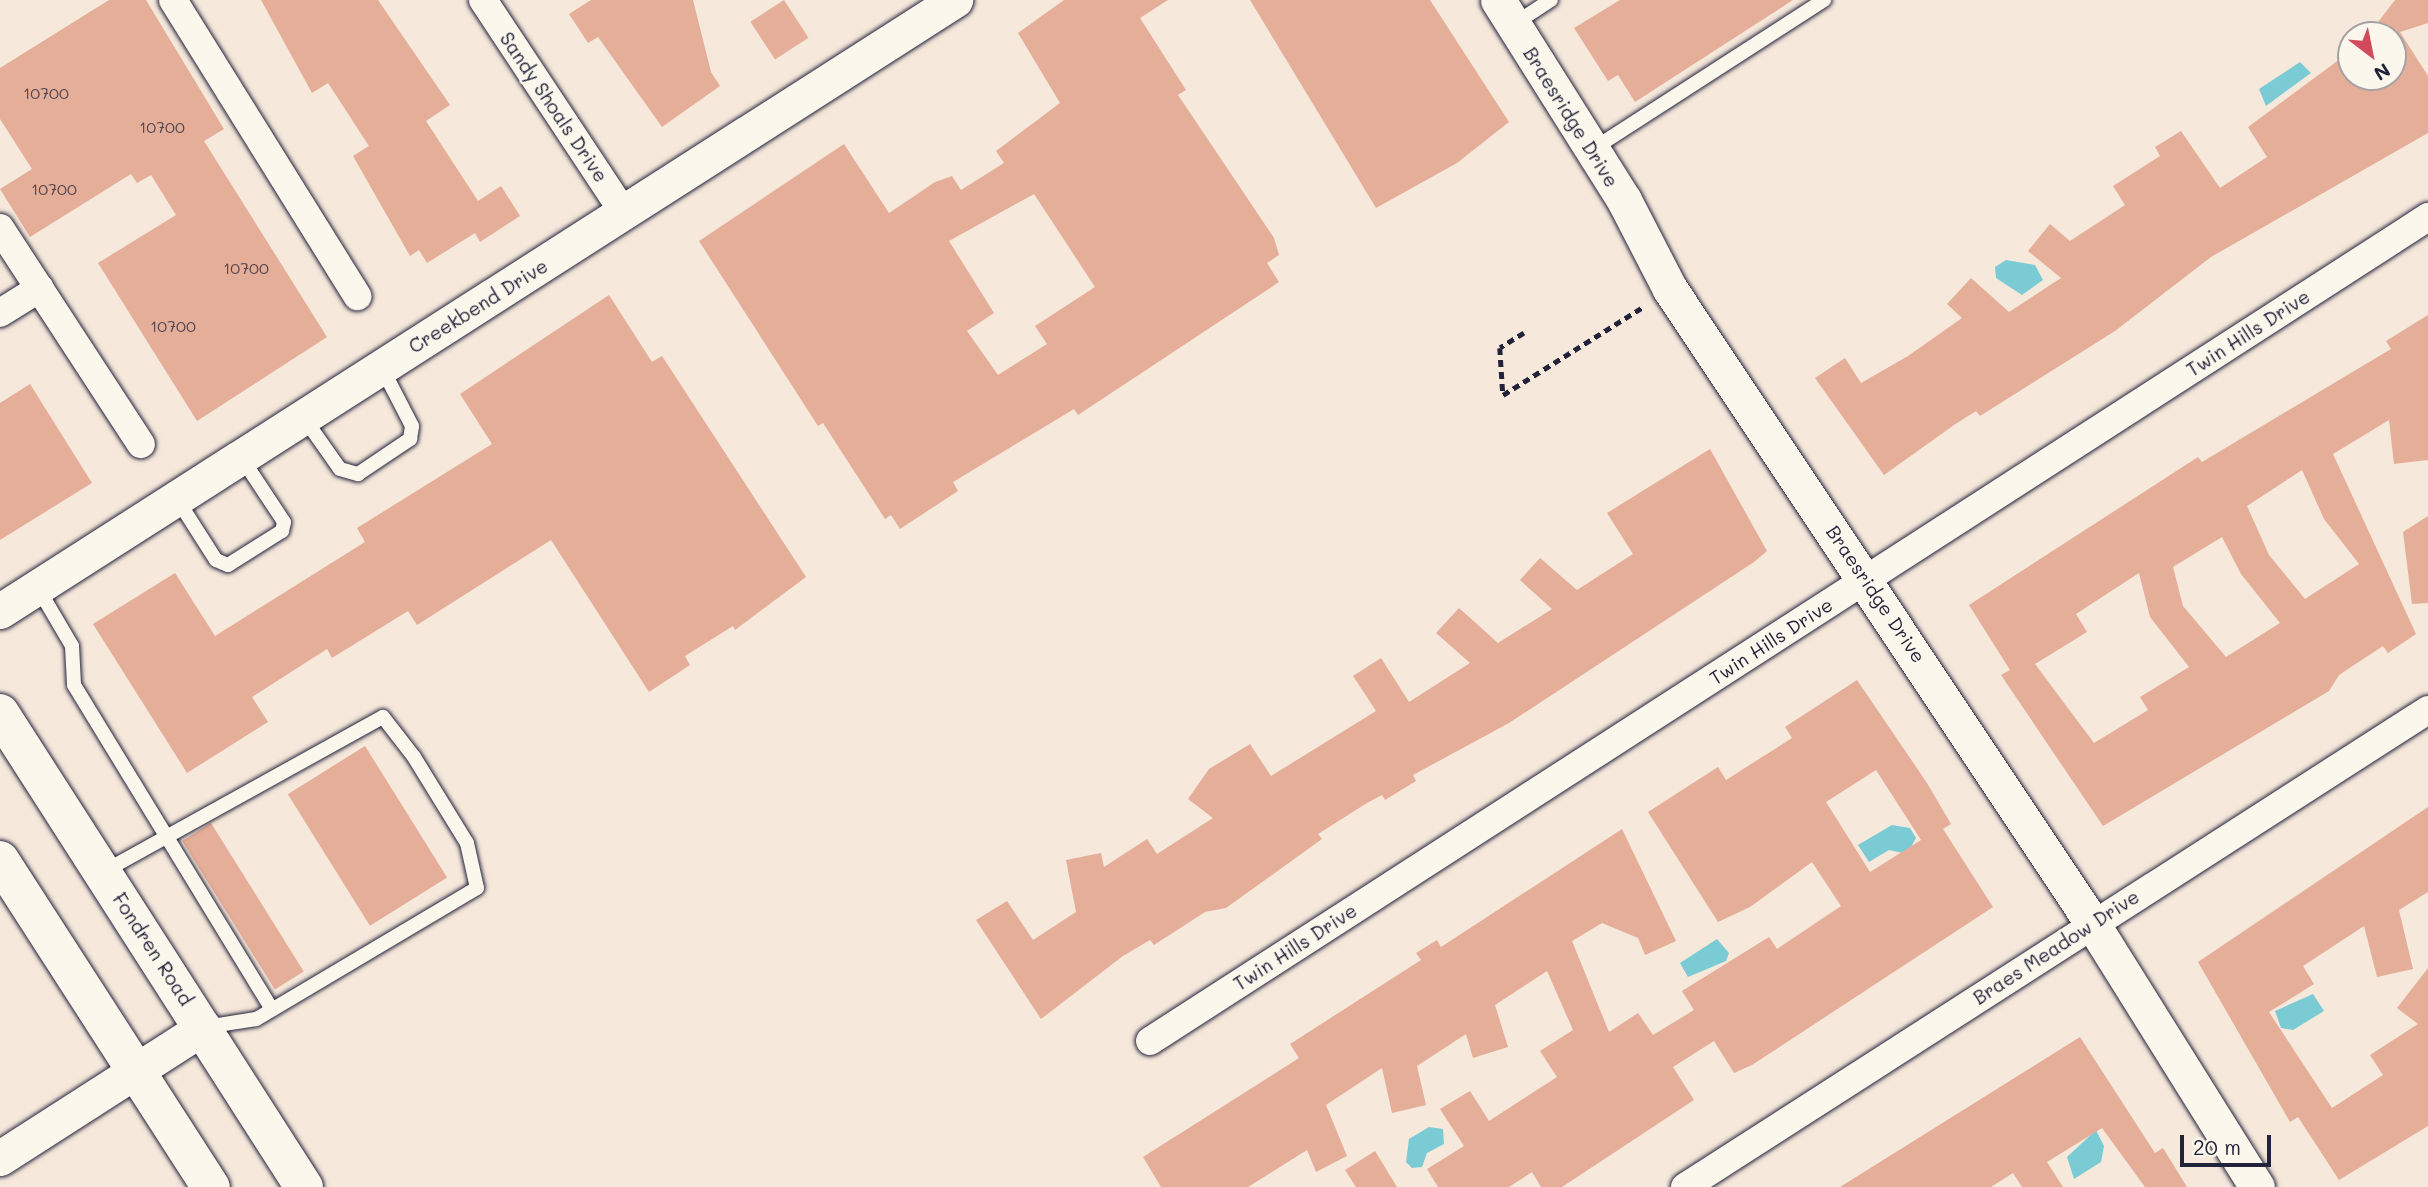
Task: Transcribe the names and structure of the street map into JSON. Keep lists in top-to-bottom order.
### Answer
{
  "streets": {
    "main road": ["Fondren Road"],
    "street": [
      "Sandy Shoals Drive",
      "Braesridge Drive",
      "Creekbend Drive",
      "Twin Hills Drive",
      "Braes Meadow Drive"
    ]
  },
  "crossings": [
    ["Sandy Shoals Drive", "Creekbend Drive"],
    ["Braesridge Drive", "Twin Hills Drive"],
    ["Braesridge Drive", "Braes Meadow Drive"]
  ],
  "house_numbers": [
    "10700",
    "10700",
    "10700",
    "10700",
    "10700"
  ],
  "scale_bar": "20 m",
  "north": "bottom right"
}
